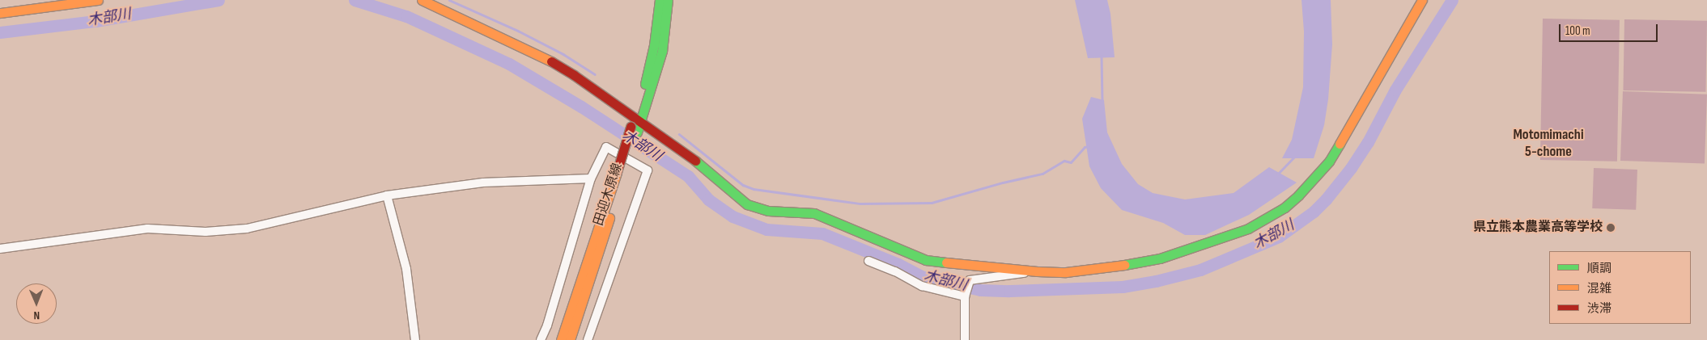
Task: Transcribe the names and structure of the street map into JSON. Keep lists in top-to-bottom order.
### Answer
{
  "streets": {
    "street": ["田迎木原線"]
  },
  "districts": ["Motomimachi 5-chome"],
  "water": ["木部川"],
  "places": ["県立熊本農業高等学校"],
  "legend": ["順調", "混雑", "渋滞"],
  "scale_bar": "100 m",
  "north": "bottom"
}
